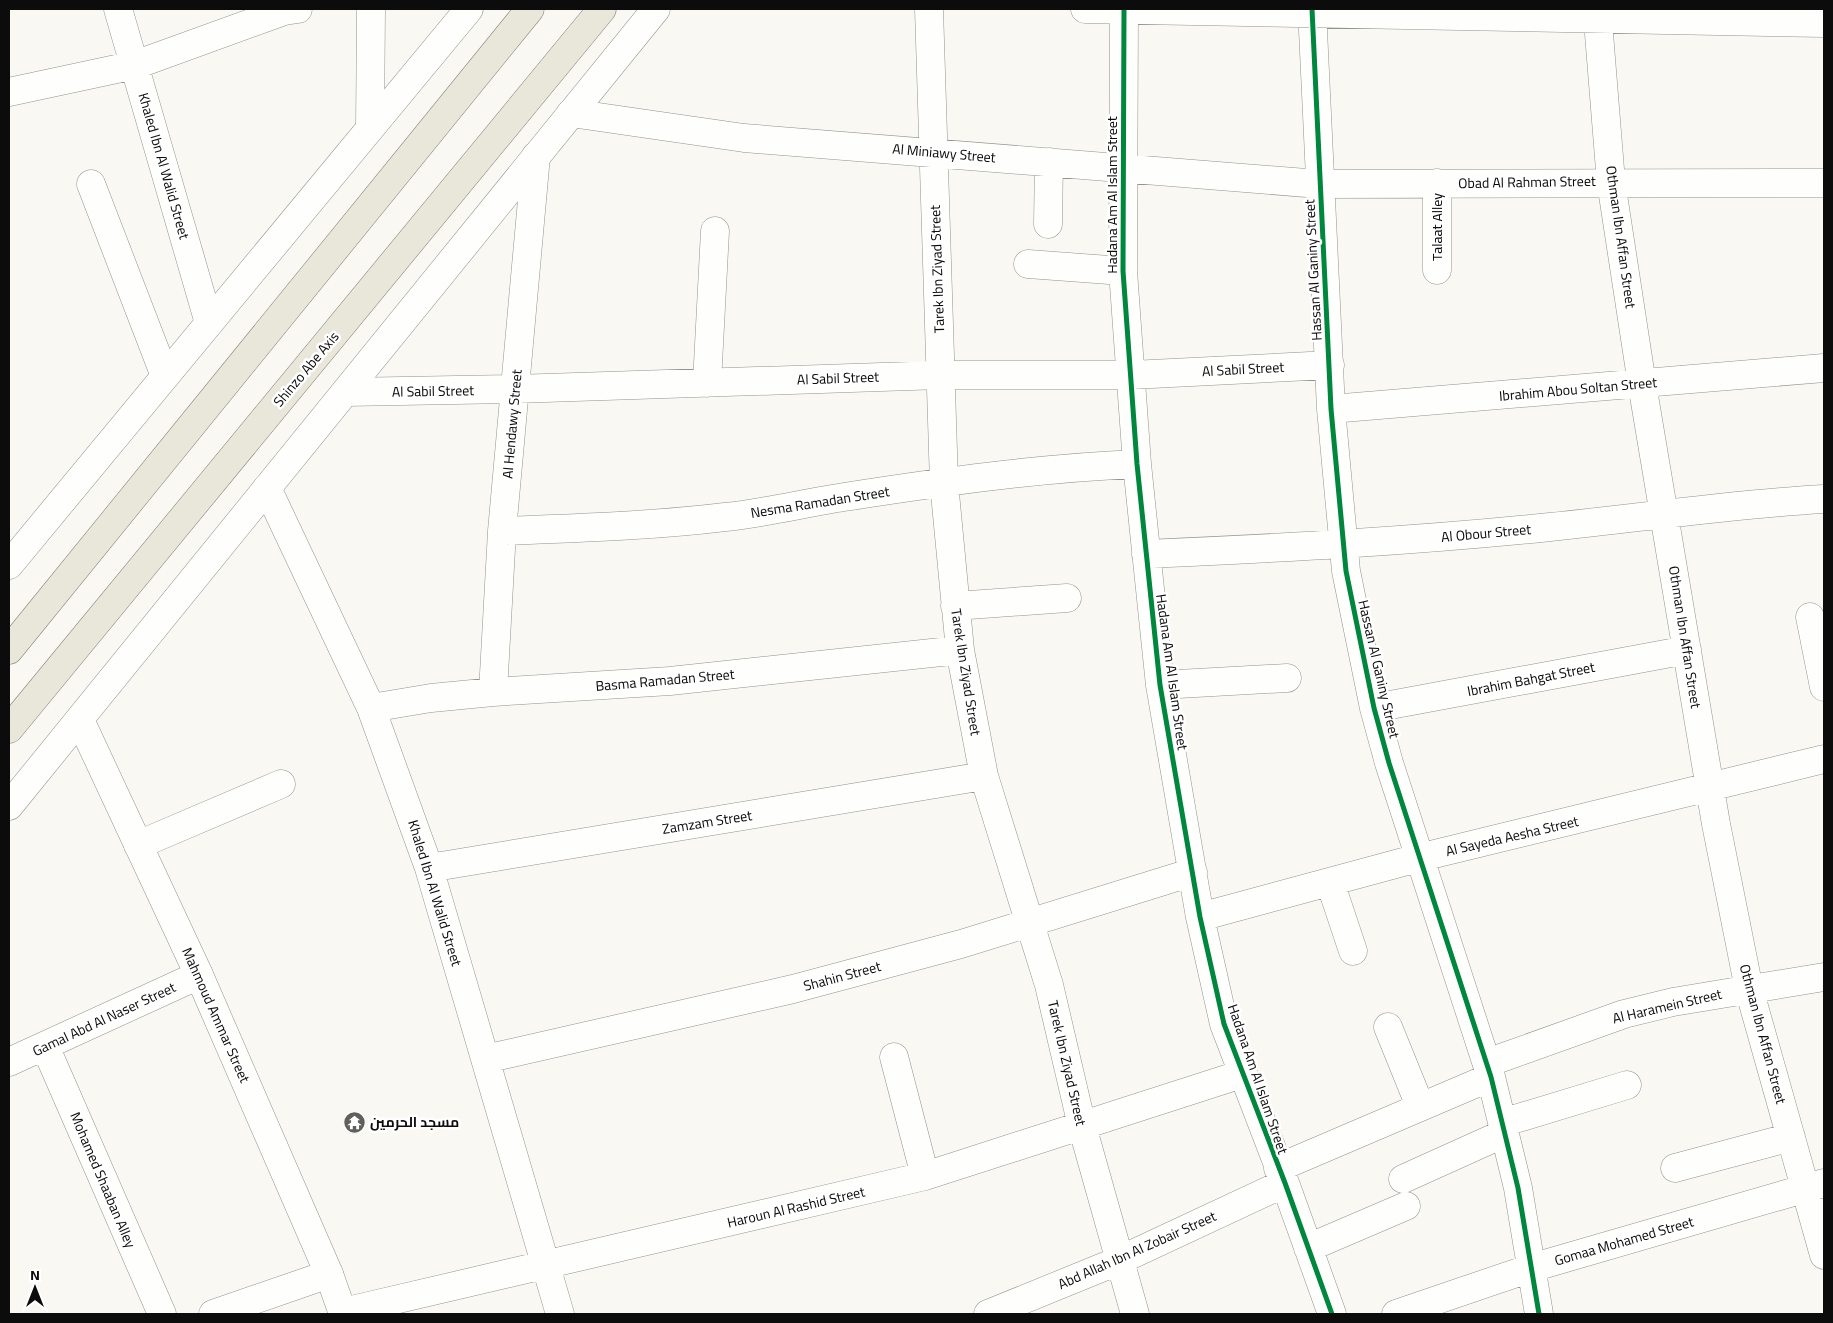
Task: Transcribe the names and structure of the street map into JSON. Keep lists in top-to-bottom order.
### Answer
{
  "streets": {
    "main road": ["Shinzo Abe Axis"],
    "street": [
      "Al Miniawy Street",
      "Khaled Ibn Al Walid Street",
      "Obad Al Rahman Street",
      "Hadana Am Al Islam Street",
      "Talaat Alley",
      "Othman Ibn Affan Street",
      "Tarek Ibn Ziyad Street",
      "Hassan Al Ganiny Street",
      "Al Sabil Street",
      "Ibrahim Abou Soltan Street",
      "Al Hendawy Street",
      "Nesma Ramadan Street",
      "Al Obour Street",
      "Ibrahim Bahgat Street",
      "Basma Ramadan Street",
      "Zamzam Street",
      "Al Sayeda Aesha Street",
      "Shahin Street",
      "Al Haramein Street",
      "Mahmoud Ammar Street",
      "Gamal Abd Al Naser Street",
      "Mohamed Shaaban Alley",
      "Haroun Al Rashid Street",
      "Gomaa Mohamed Street",
      "Abd Allah Ibn Al Zobair Street"
    ]
  },
  "crossings": [
    ["Al Miniawy Street", "Obad Al Rahman Street"],
    ["Al Miniawy Street", "Hadana Am Al Islam Street"],
    ["Al Miniawy Street", "Tarek Ibn Ziyad Street"],
    ["Al Miniawy Street", "Hassan Al Ganiny Street"],
    ["Khaled Ibn Al Walid Street", "Basma Ramadan Street"],
    ["Khaled Ibn Al Walid Street", "Zamzam Street"],
    ["Khaled Ibn Al Walid Street", "Shahin Street"],
    ["Khaled Ibn Al Walid Street", "Haroun Al Rashid Street"],
    ["Obad Al Rahman Street", "Talaat Alley"],
    ["Obad Al Rahman Street", "Othman Ibn Affan Street"],
    ["Obad Al Rahman Street", "Hassan Al Ganiny Street"],
    ["Hadana Am Al Islam Street", "Al Sabil Street"],
    ["Hadana Am Al Islam Street", "Nesma Ramadan Street"],
    ["Hadana Am Al Islam Street", "Al Obour Street"],
    ["Hadana Am Al Islam Street", "Al Sayeda Aesha Street"],
    ["Hadana Am Al Islam Street", "Shahin Street"],
    ["Hadana Am Al Islam Street", "Al Haramein Street"],
    ["Hadana Am Al Islam Street", "Haroun Al Rashid Street"],
    ["Hadana Am Al Islam Street", "Abd Allah Ibn Al Zobair Street"],
    ["Othman Ibn Affan Street", "Ibrahim Abou Soltan Street"],
    ["Othman Ibn Affan Street", "Al Obour Street"],
    ["Othman Ibn Affan Street", "Ibrahim Bahgat Street"],
    ["Othman Ibn Affan Street", "Al Sayeda Aesha Street"],
    ["Othman Ibn Affan Street", "Al Haramein Street"],
    ["Othman Ibn Affan Street", "Gomaa Mohamed Street"],
    ["Tarek Ibn Ziyad Street", "Al Sabil Street"],
    ["Tarek Ibn Ziyad Street", "Nesma Ramadan Street"],
    ["Tarek Ibn Ziyad Street", "Basma Ramadan Street"],
    ["Tarek Ibn Ziyad Street", "Zamzam Street"],
    ["Tarek Ibn Ziyad Street", "Shahin Street"],
    ["Tarek Ibn Ziyad Street", "Haroun Al Rashid Street"],
    ["Tarek Ibn Ziyad Street", "Abd Allah Ibn Al Zobair Street"],
    ["Hassan Al Ganiny Street", "Al Sabil Street"],
    ["Hassan Al Ganiny Street", "Ibrahim Abou Soltan Street"],
    ["Hassan Al Ganiny Street", "Al Obour Street"],
    ["Hassan Al Ganiny Street", "Ibrahim Bahgat Street"],
    ["Hassan Al Ganiny Street", "Al Sayeda Aesha Street"],
    ["Hassan Al Ganiny Street", "Al Haramein Street"],
    ["Hassan Al Ganiny Street", "Gomaa Mohamed Street"],
    ["Al Sabil Street", "Al Hendawy Street"],
    ["Al Hendawy Street", "Nesma Ramadan Street"],
    ["Al Hendawy Street", "Basma Ramadan Street"],
    ["Al Haramein Street", "Abd Allah Ibn Al Zobair Street"],
    ["Mahmoud Ammar Street", "Gamal Abd Al Naser Street"],
    ["Mahmoud Ammar Street", "Haroun Al Rashid Street"],
    ["Gamal Abd Al Naser Street", "Mohamed Shaaban Alley"]
  ],
  "places": {
    "temple": ["مسجد الحرمين"]
  },
  "north": "top"
}
